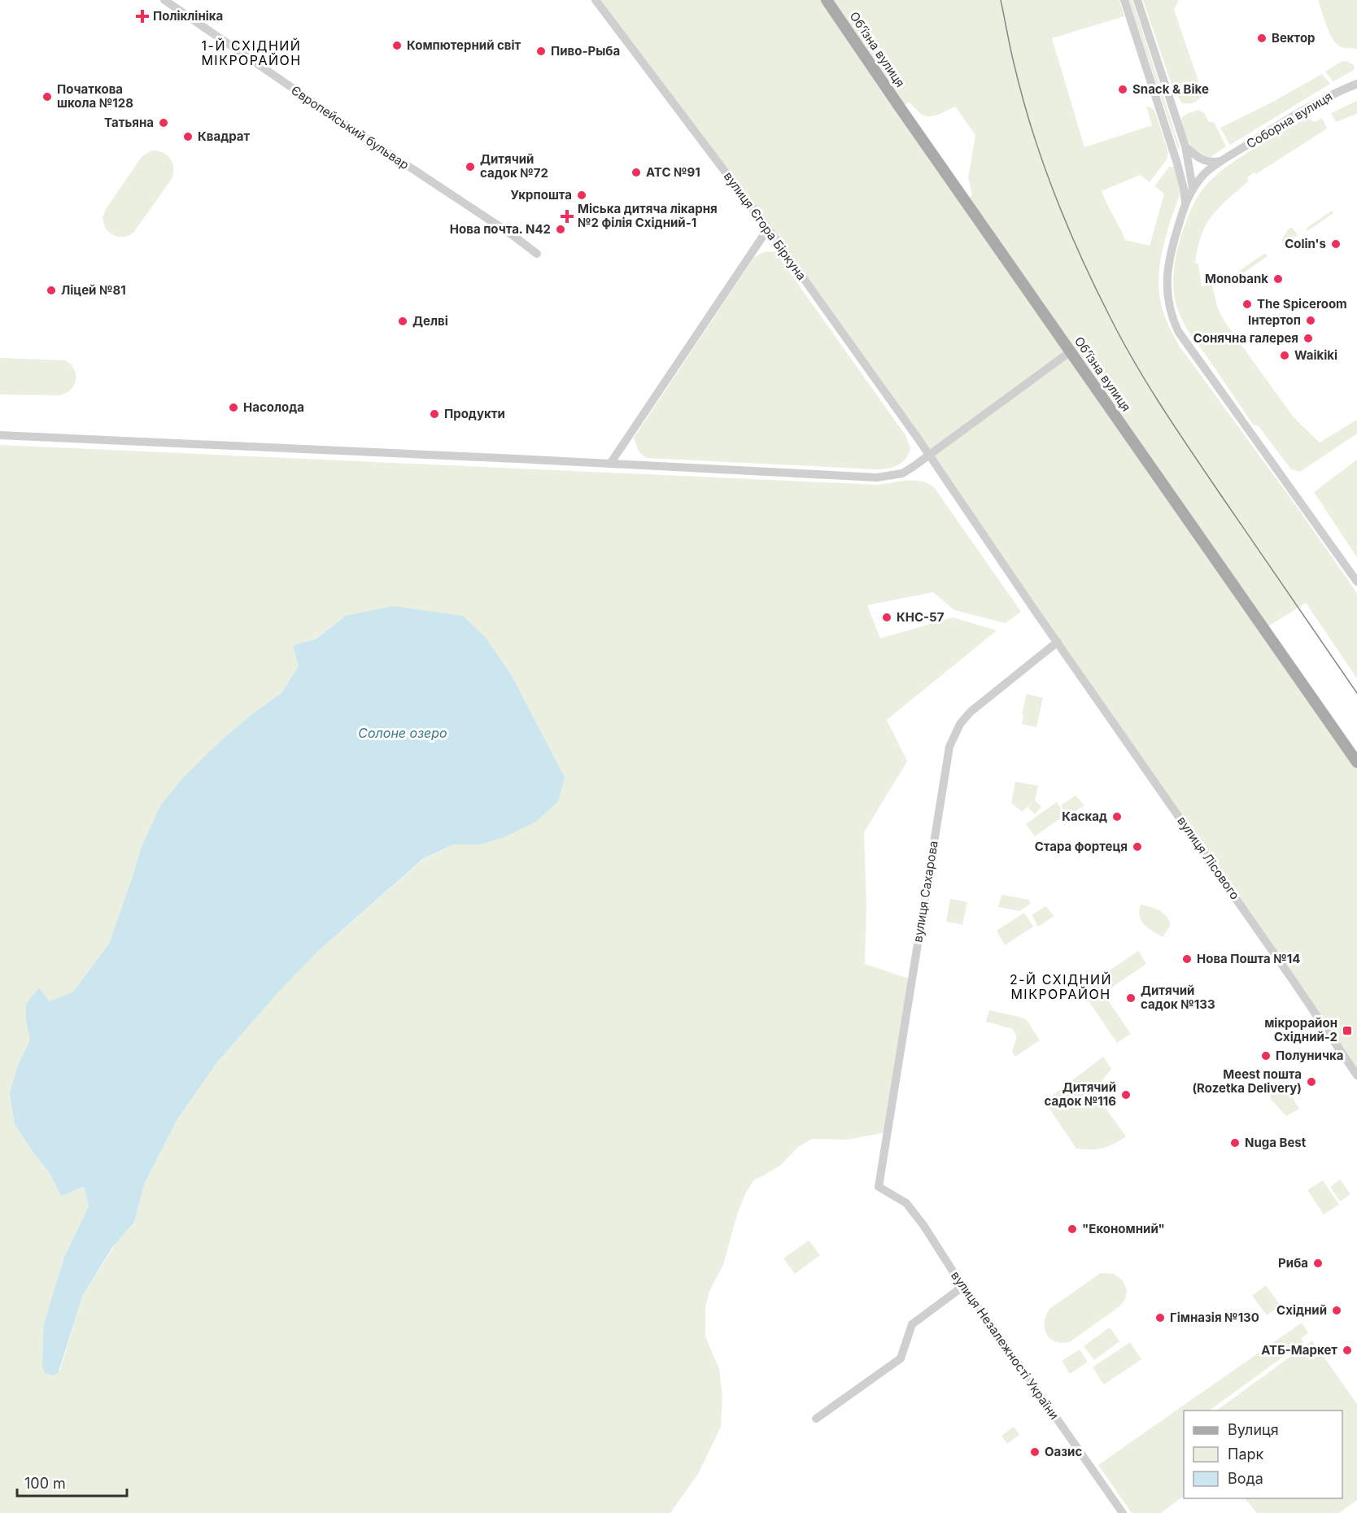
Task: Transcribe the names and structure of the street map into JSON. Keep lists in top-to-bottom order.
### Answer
{
  "streets": {
    "main road": ["Обʼїзна вулиця"],
    "street": [
      "Соборна вулиця",
      "Європейський бульвар",
      "вулиця Єгора Біркуна",
      "вулиця Лісового",
      "вулиця Сахарова",
      "вулиця Незалежності України"
    ]
  },
  "crossings": [
    ["вулиця Єгора Біркуна", "вулиця Лісового"],
    ["вулиця Єгора Біркуна", "вулиця Сахарова"],
    ["вулиця Лісового", "вулиця Сахарова"],
    ["вулиця Сахарова", "вулиця Незалежності України"]
  ],
  "districts": ["1-Й СХІДНИЙ МІКРОРАЙОН", "2-Й СХІДНИЙ МІКРОРАЙОН"],
  "water": ["Солоне озеро"],
  "places": {
    "health": ["Поліклініка", "Міська дитяча лікарня №2 філія Східний-1"],
    "other": [
      "Вектор",
      "Компютерний світ",
      "Пиво-Рыба",
      "Snack & Bike",
      "Початкова школа №128",
      "Татьяна",
      "Квадрат",
      "Дитячий садок №72",
      "АТС №91",
      "Укрпошта",
      "Нова почта. N42",
      "Colin's",
      "Monobank",
      "Ліцей №81",
      "The Spiceroom",
      "Інтертоп",
      "Делві",
      "Сонячна галерея",
      "Waikiki",
      "Насолода",
      "Продукти",
      "КНС-57",
      "Каскад",
      "Стара фортеця",
      "Нова Пошта №14",
      "Дитячий садок №133",
      "Полуничка",
      "Meest пошта (Rozetka Delivery)",
      "Дитячий садок №116",
      "Nuga Best",
      "\"Економний\"",
      "Риба",
      "Східний",
      "Гімназія №130",
      "АТБ-Маркет",
      "Оазис"
    ],
    "transit": ["мікрорайон Східний-2"]
  },
  "legend": ["Вулиця", "Парк", "Вода"],
  "scale_bar": "100 m"
}
